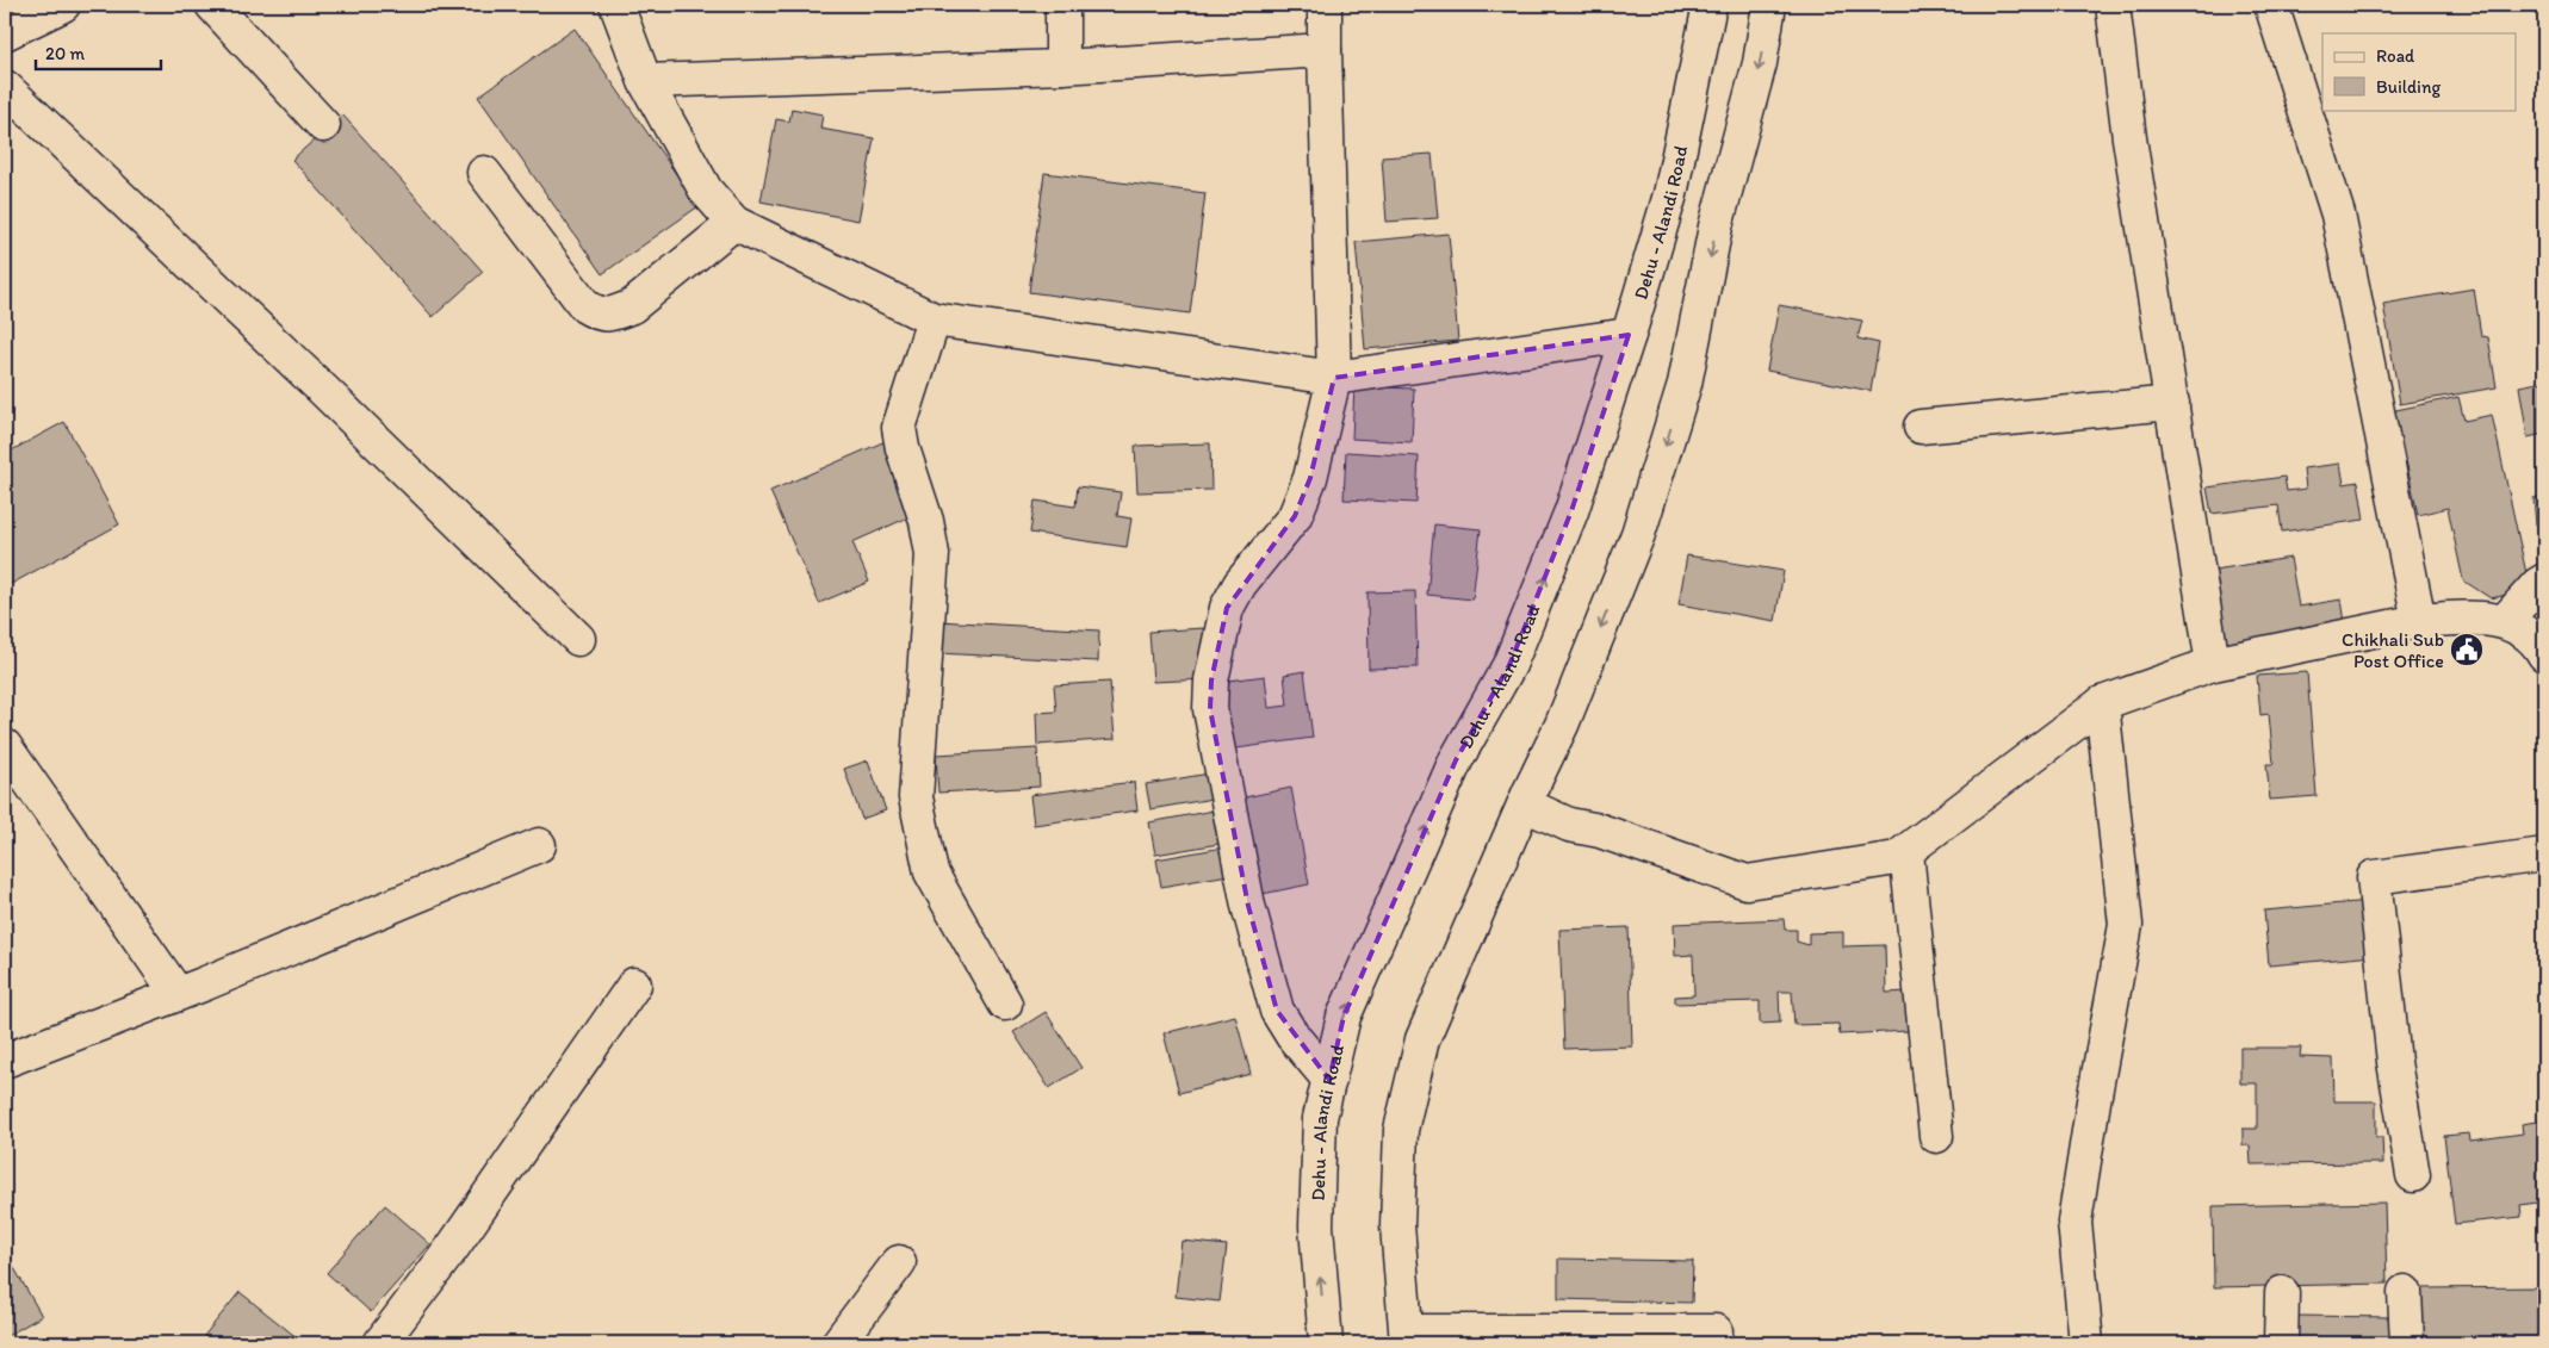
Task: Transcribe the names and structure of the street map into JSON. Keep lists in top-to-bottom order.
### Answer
{
  "streets": {
    "street": ["Dehu - Alandi Road"]
  },
  "places": {
    "public building": ["Chikhali Sub Post Office"]
  },
  "legend": ["Road", "Building"],
  "scale_bar": "20 m"
}
